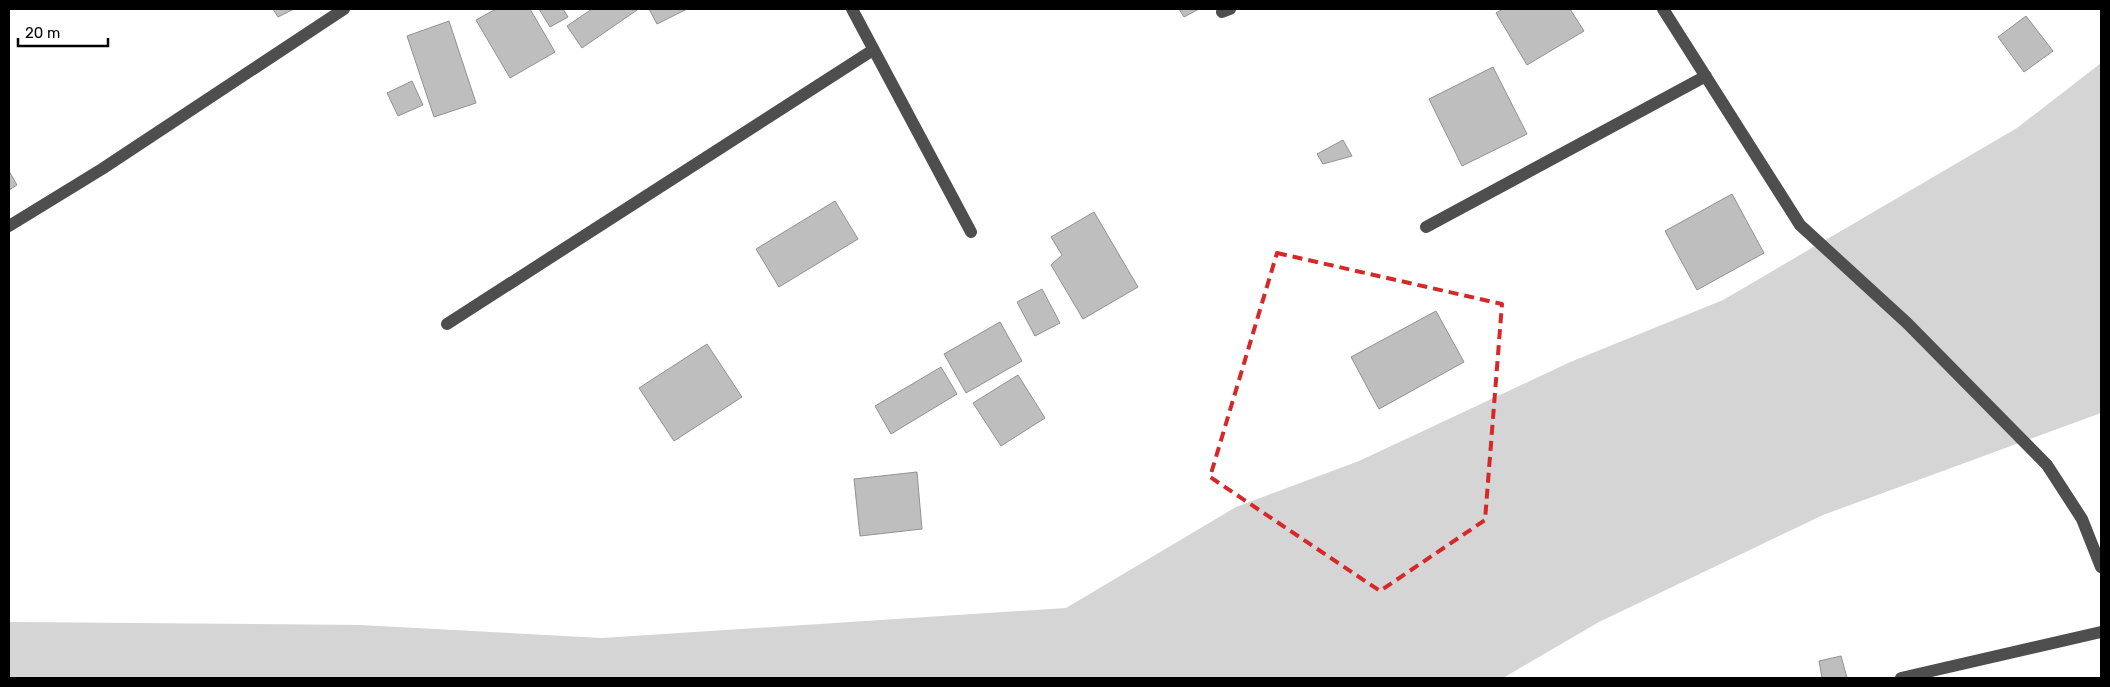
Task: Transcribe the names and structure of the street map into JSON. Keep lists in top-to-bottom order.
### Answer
{
  "scale_bar": "20 m"
}
